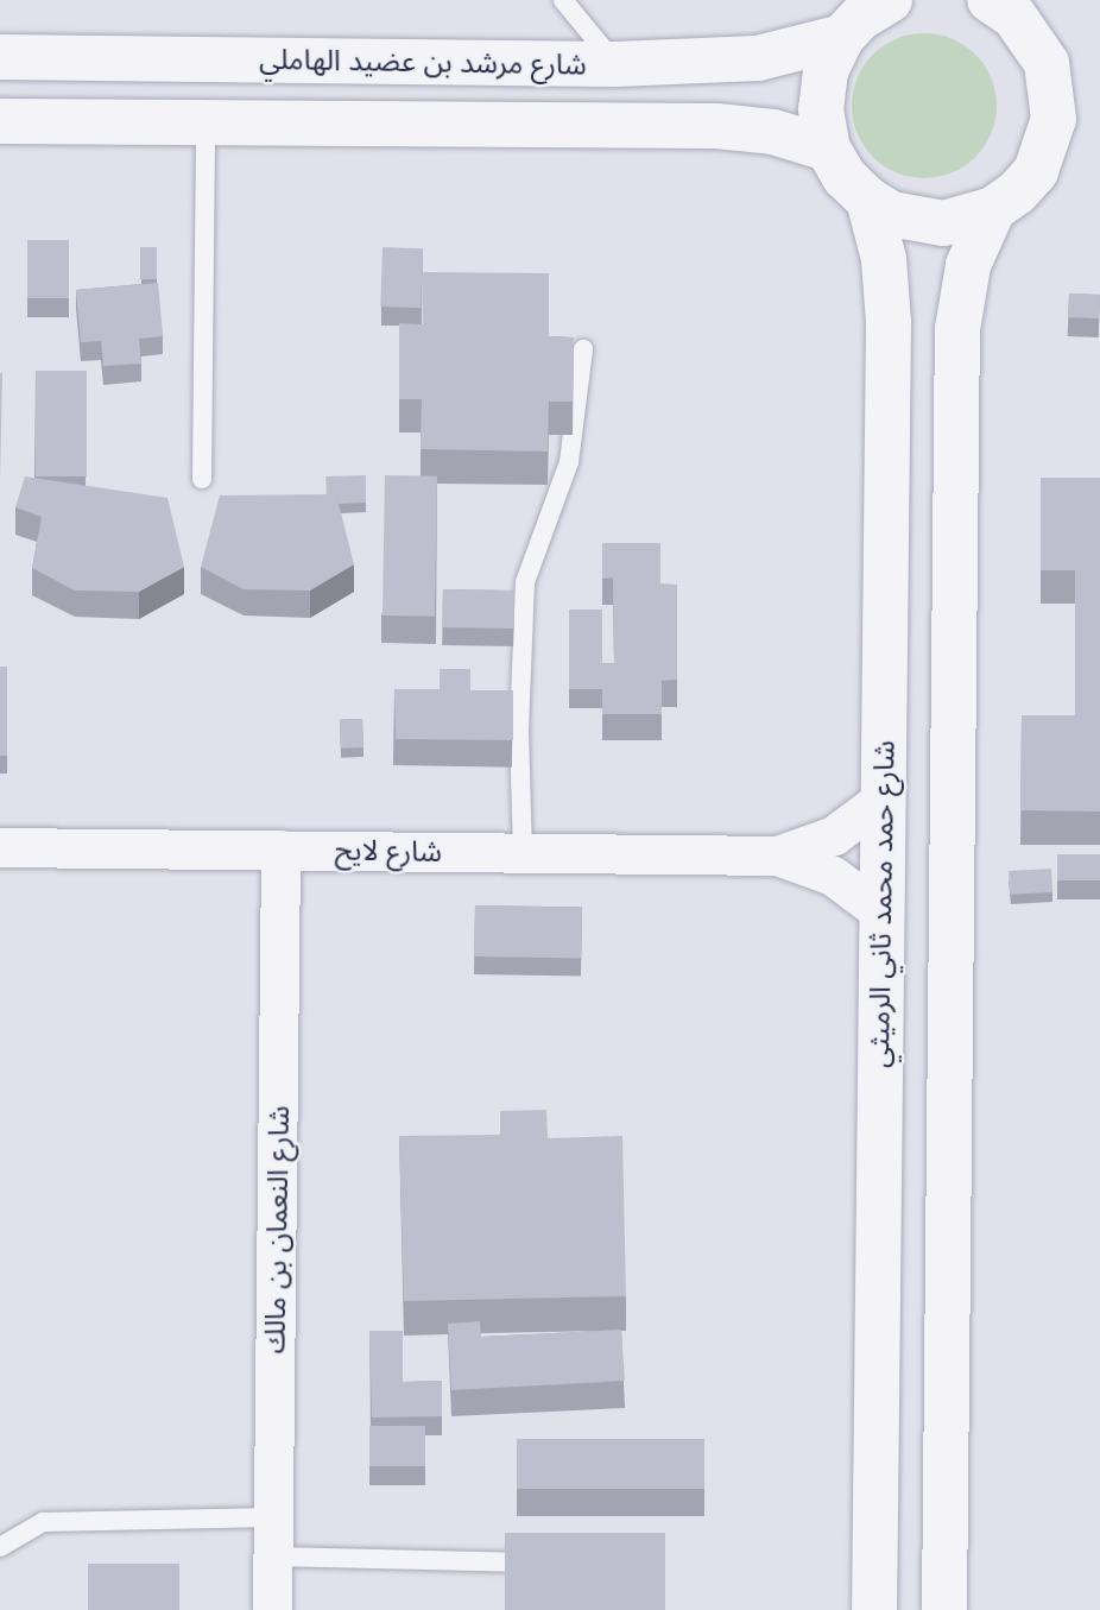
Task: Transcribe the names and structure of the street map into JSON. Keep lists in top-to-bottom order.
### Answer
{
  "streets": {
    "street": [
      "شارع مرشد بن عضيد الهاملي",
      "شارع لايح",
      "شارع حمد محمد ثاني الرميثي",
      "شارع النعمان بن مالك"
    ]
  },
  "crossings": [
    ["شارع لايح", "شارع حمد محمد ثاني الرميثي"],
    ["شارع لايح", "شارع النعمان بن مالك"]
  ]
}
